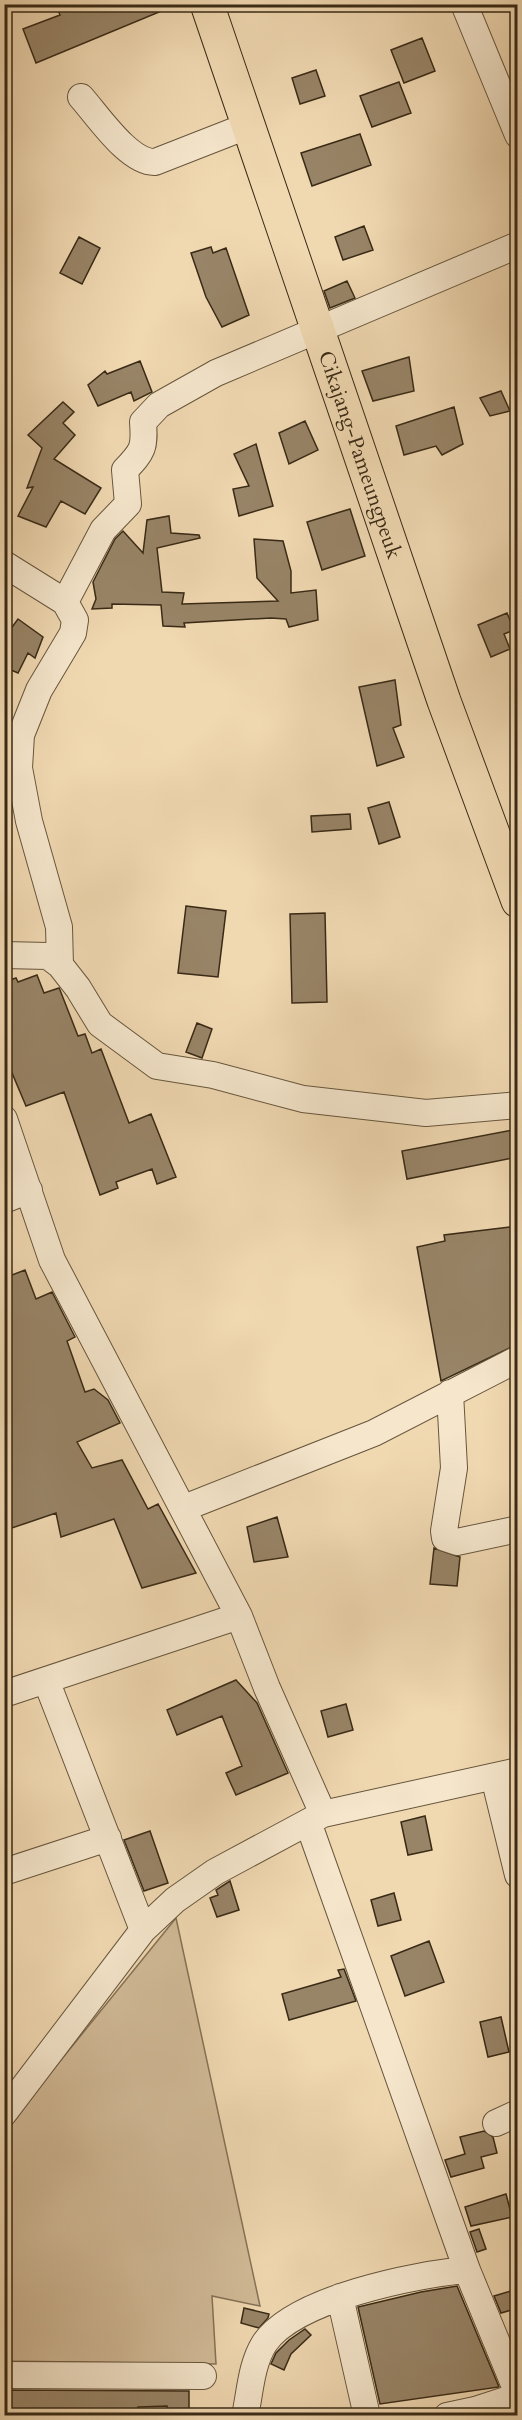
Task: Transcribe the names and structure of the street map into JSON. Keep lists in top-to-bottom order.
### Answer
{
  "streets": {
    "main road": ["Cikajang-Pameungpeuk"]
  }
}
